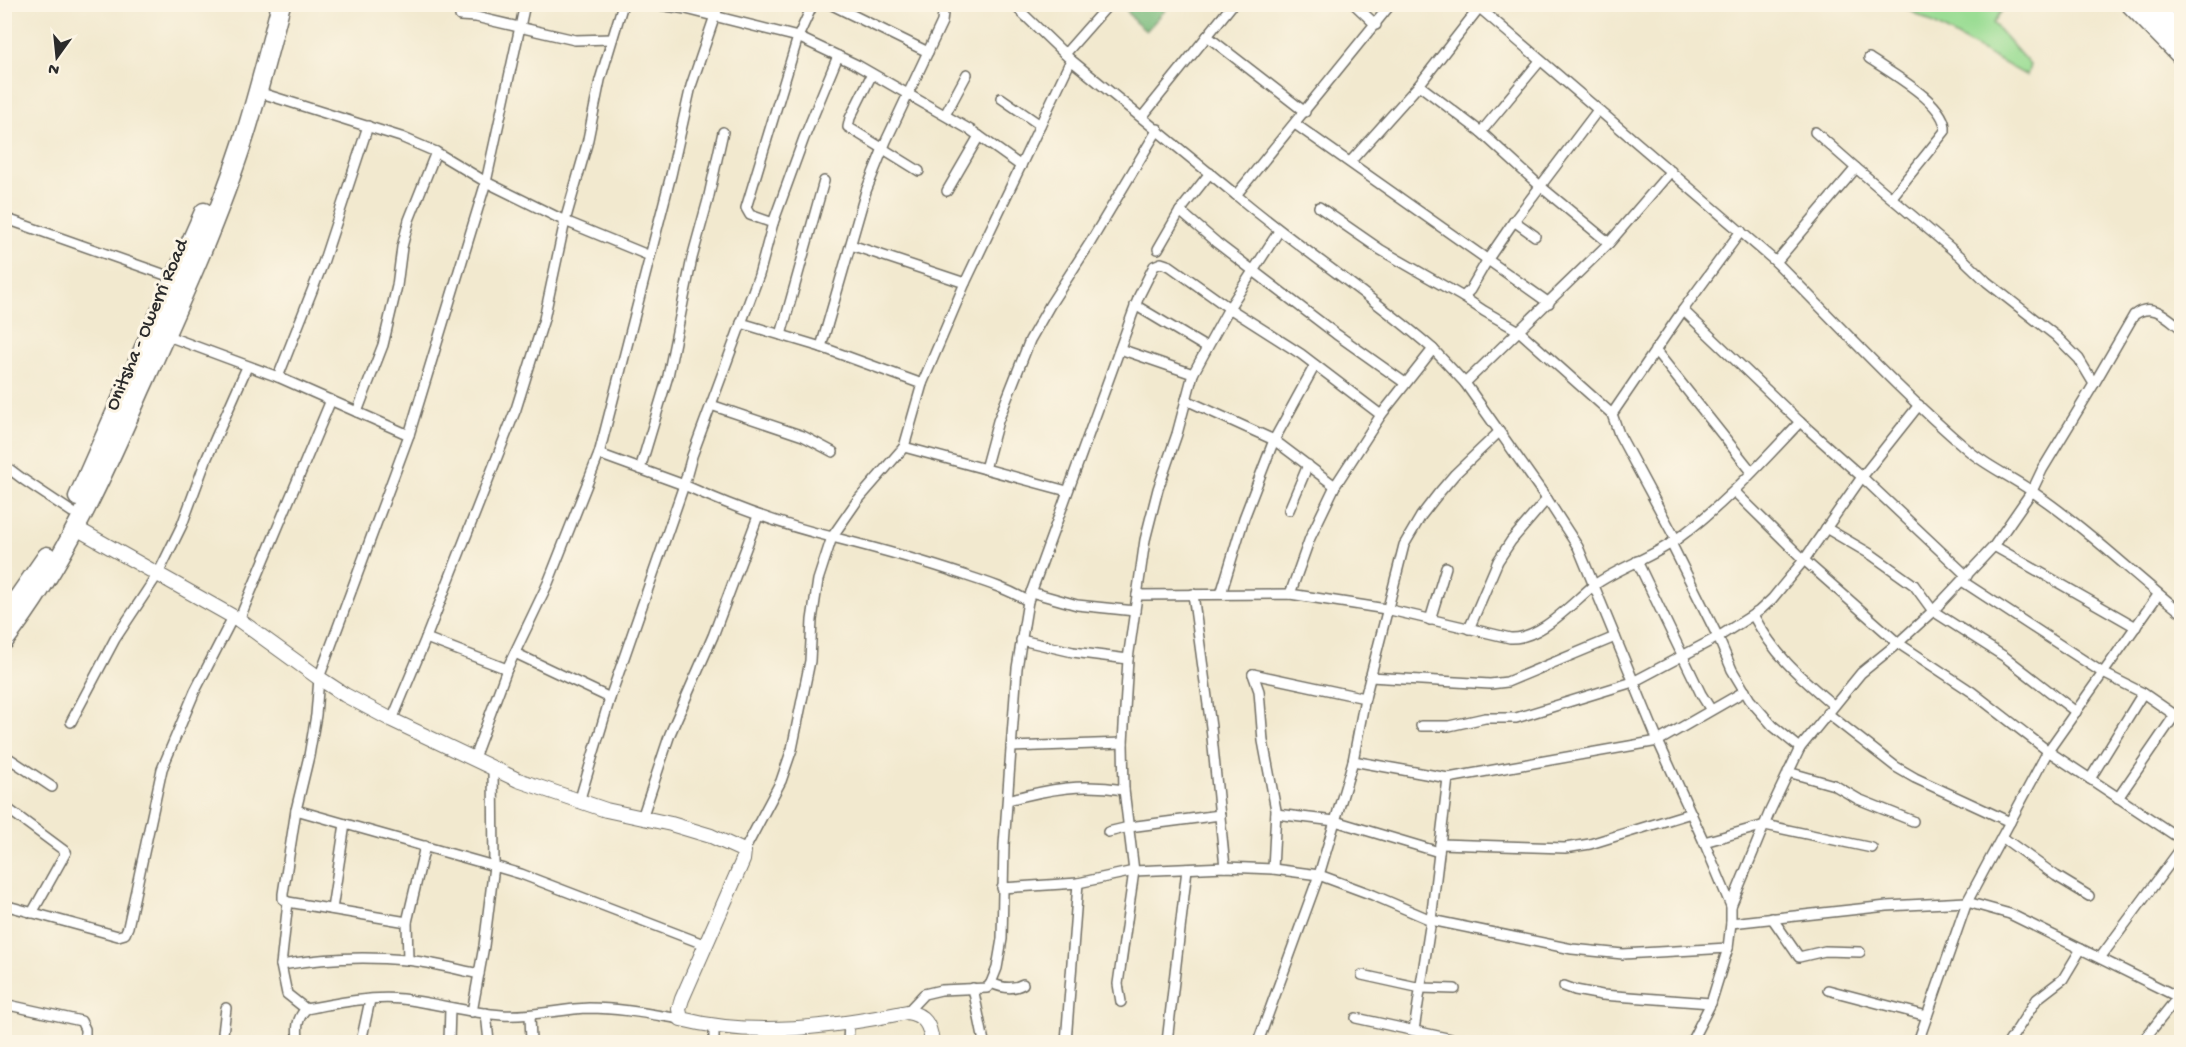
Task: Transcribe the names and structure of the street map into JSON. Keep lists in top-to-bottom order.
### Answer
{
  "streets": {
    "highway": ["Onitsha - Owerri Road"]
  },
  "north": "bottom"
}
